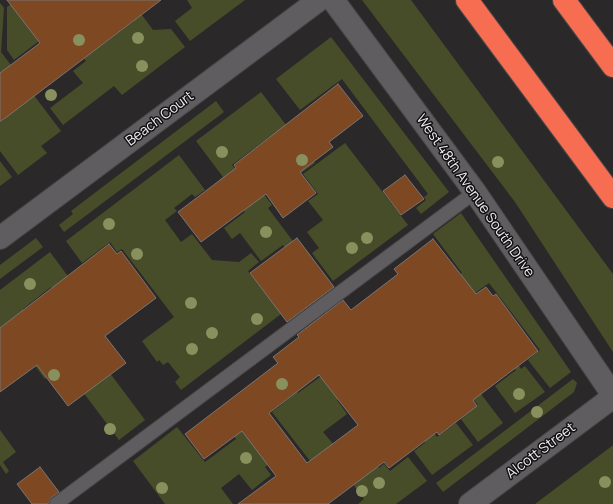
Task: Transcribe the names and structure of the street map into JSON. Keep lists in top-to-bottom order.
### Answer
{
  "streets": {
    "street": ["Beach Court", "West 48th Avenue South Drive", "Alcott Street"]
  },
  "crossings": [
    ["West 48th Avenue South Drive", "Alcott Street"]
  ]
}
